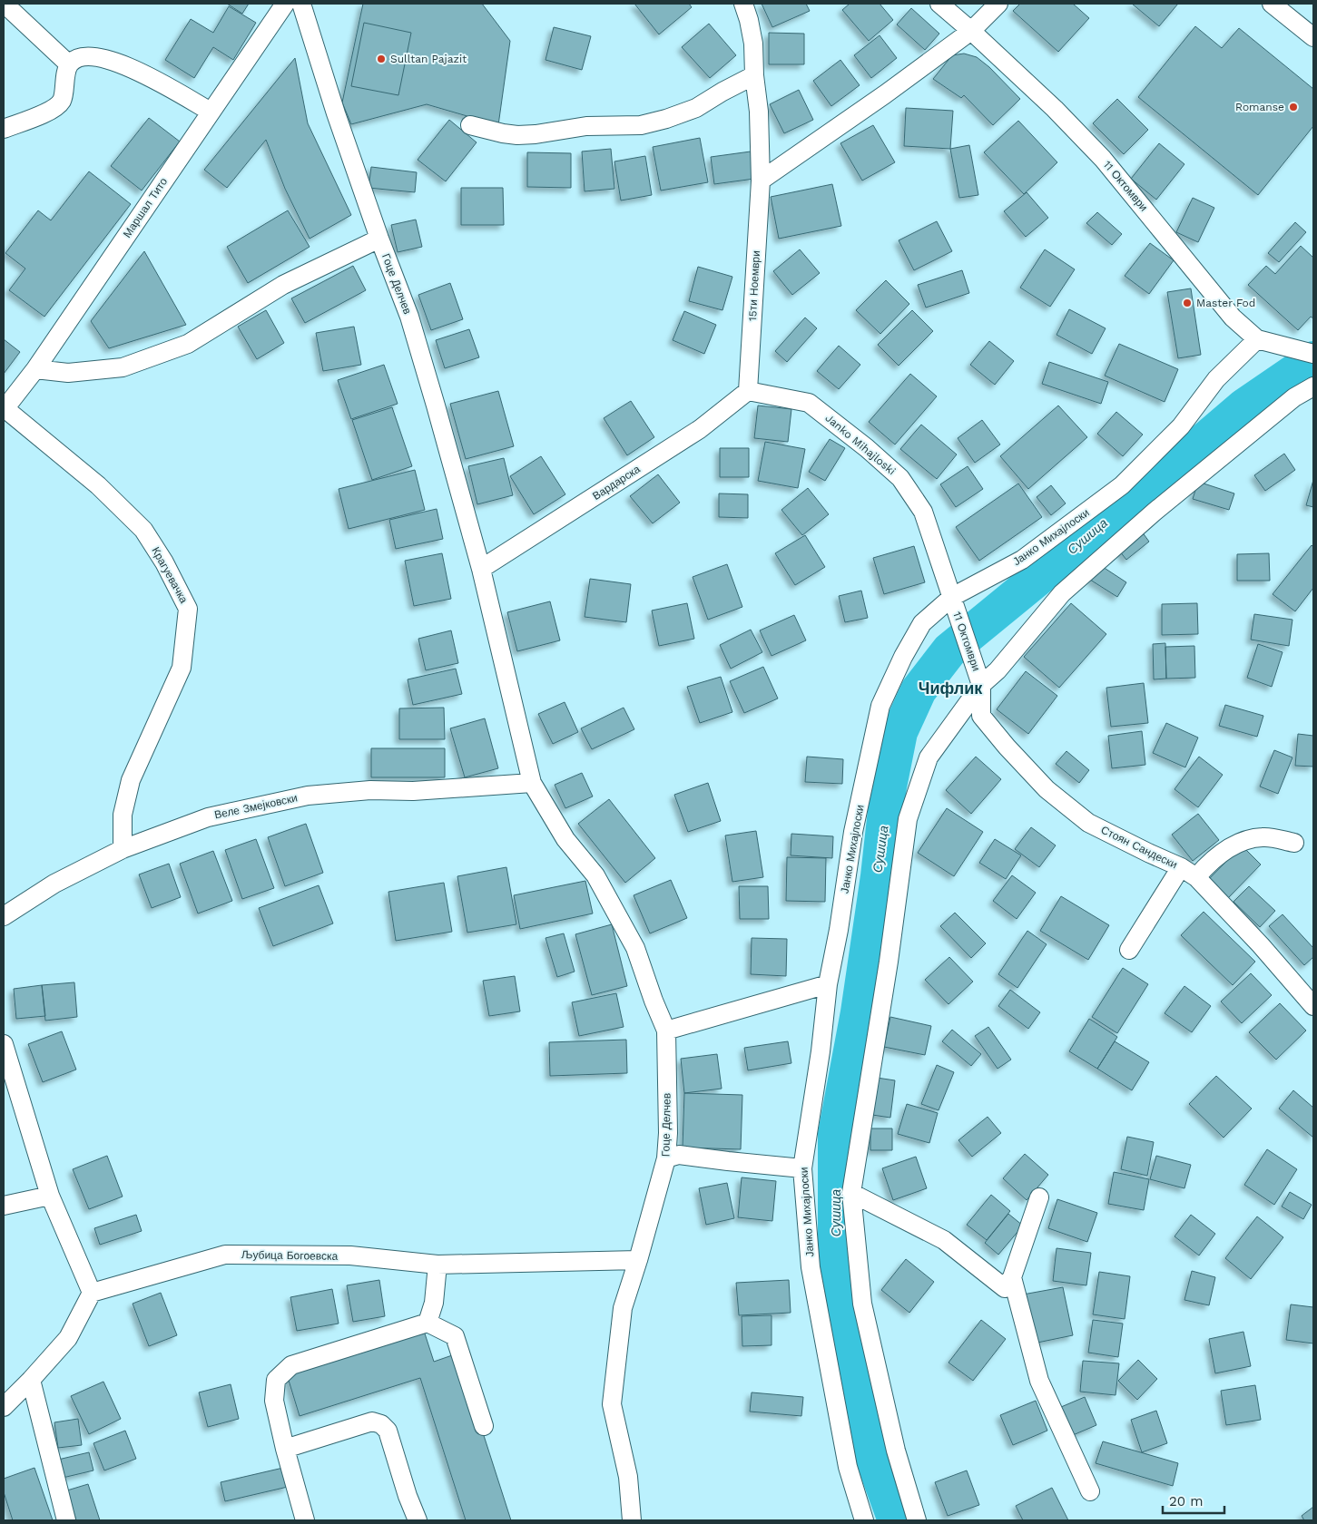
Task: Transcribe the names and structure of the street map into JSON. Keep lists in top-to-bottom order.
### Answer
{
  "streets": {
    "street": [
      "11 Октомври",
      "Маршал Тито",
      "Гоце Делчев",
      "15ти Ноември",
      "Janko Mihajloski",
      "Вардарска",
      "Јанко Михајлоски",
      "Крагуевачка",
      "Веле Змејковски",
      "Стоян Сандески",
      "Љубица Богоевска"
    ]
  },
  "crossings": [
    ["11 Октомври", "Janko Mihajloski"],
    ["11 Октомври", "Јанко Михајлоски"],
    ["11 Октомври", "Стоян Сандески"],
    ["Маршал Тито", "Крагуевачка"],
    ["Гоце Делчев", "Вардарска"],
    ["Гоце Делчев", "Веле Змејковски"],
    ["Гоце Делчев", "Љубица Богоевска"],
    ["15ти Ноември", "Janko Mihajloski"],
    ["15ти Ноември", "Вардарска"],
    ["Janko Mihajloski", "Вардарска"],
    ["Janko Mihajloski", "Јанко Михајлоски"],
    ["Крагуевачка", "Веле Змејковски"]
  ],
  "districts": ["Чифлик"],
  "water": ["Сушица"],
  "places": ["Sulltan Pajazit", "Romanse", "Master Fod"],
  "scale_bar": "20 m"
}
